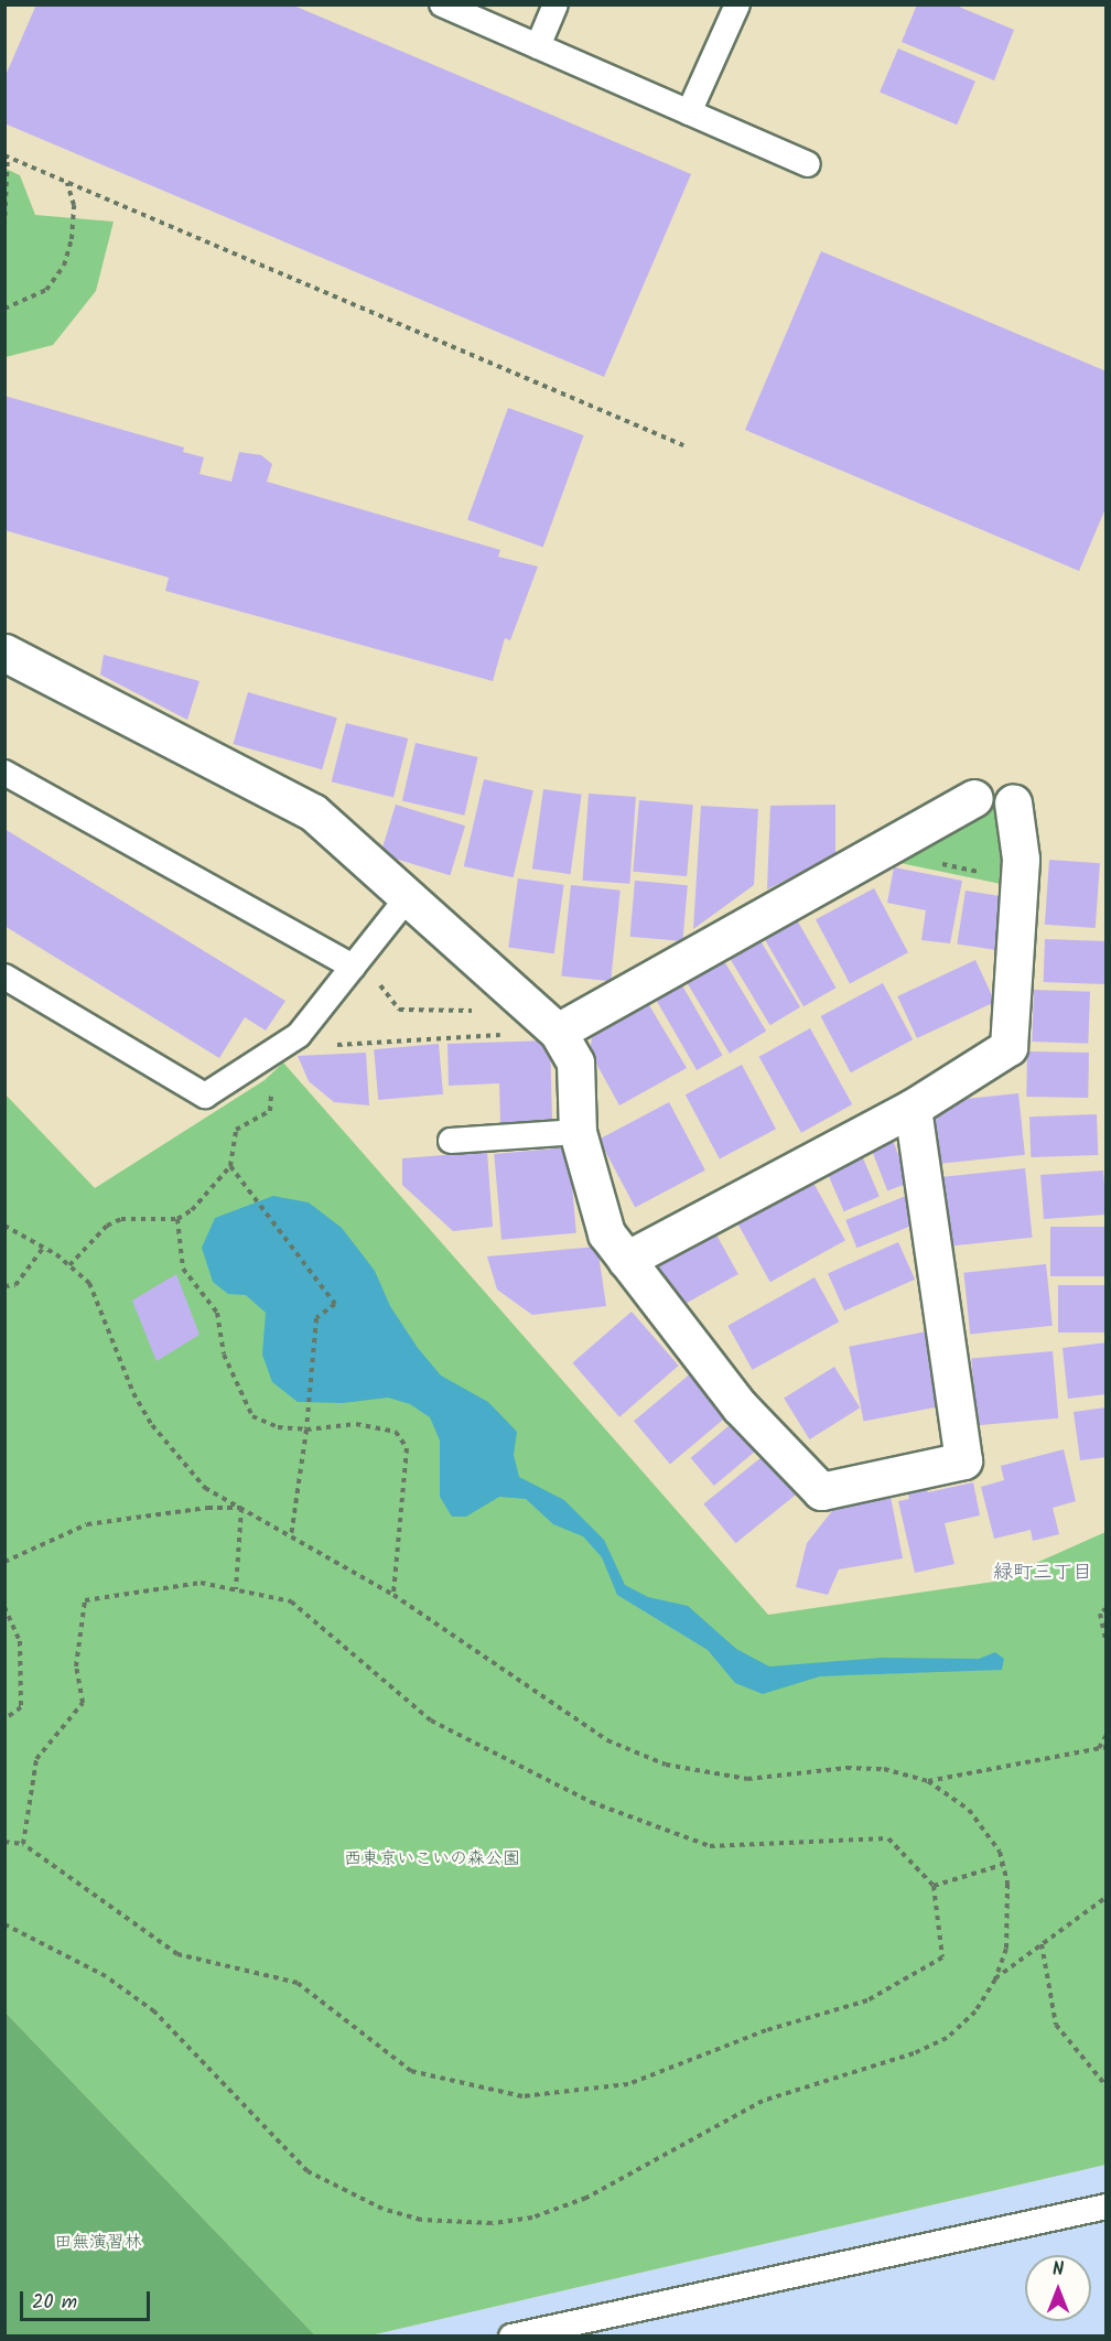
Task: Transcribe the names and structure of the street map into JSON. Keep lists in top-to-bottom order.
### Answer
{
  "districts": ["緑町三丁目"],
  "parks": ["西東京いこいの森公園", "田無演習林"],
  "scale_bar": "20 m",
  "north": "top"
}
